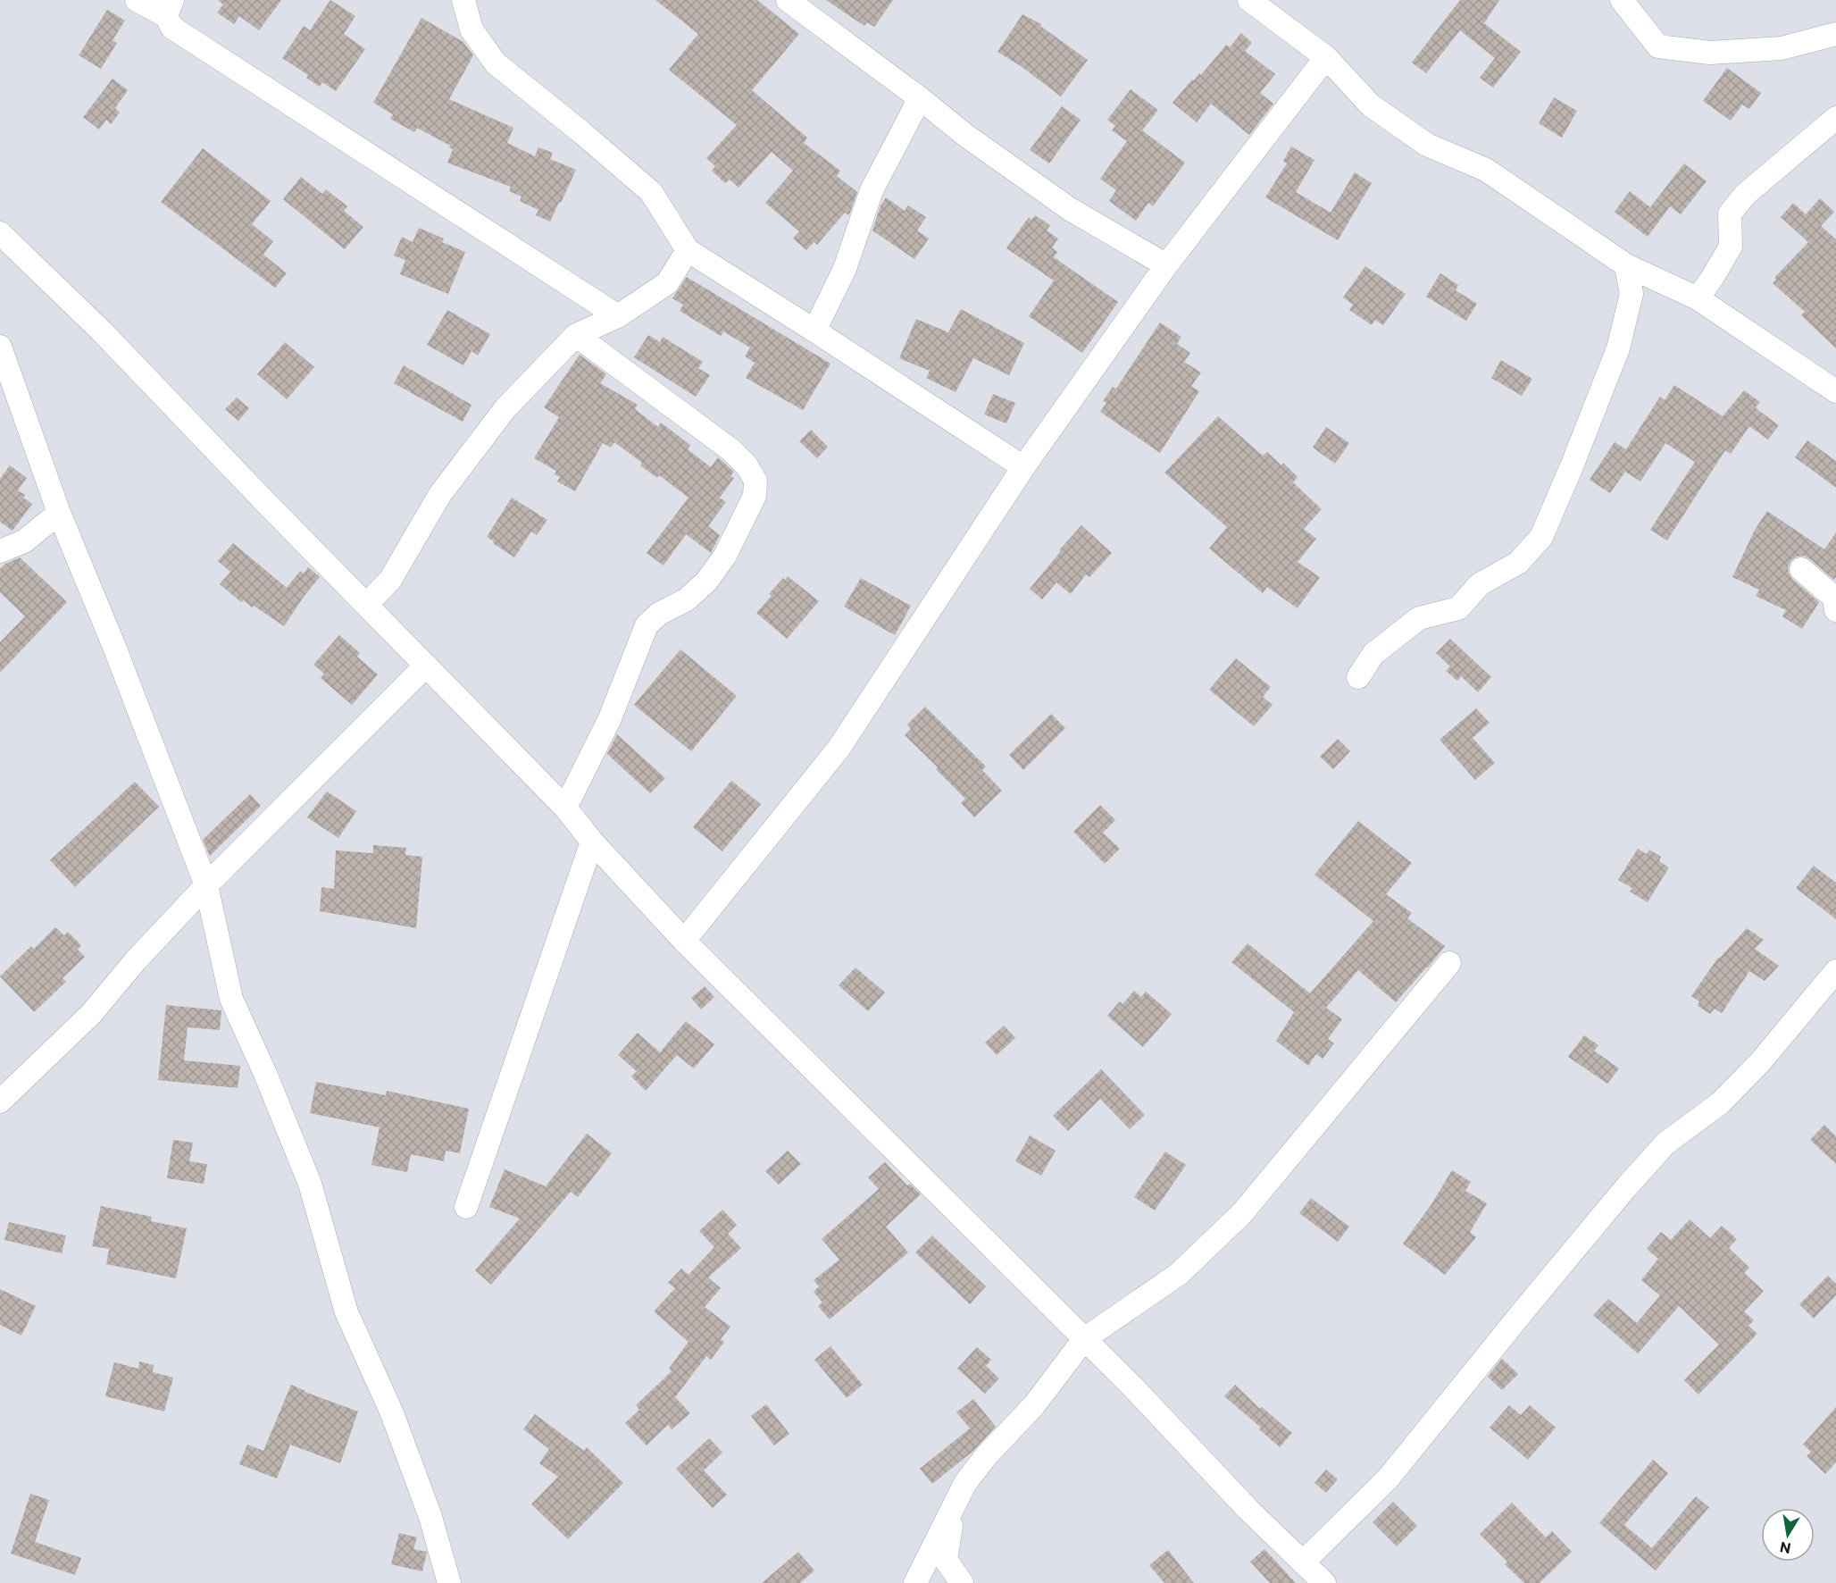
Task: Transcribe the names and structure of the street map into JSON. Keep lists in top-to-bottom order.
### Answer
{
  "north": "bottom"
}
